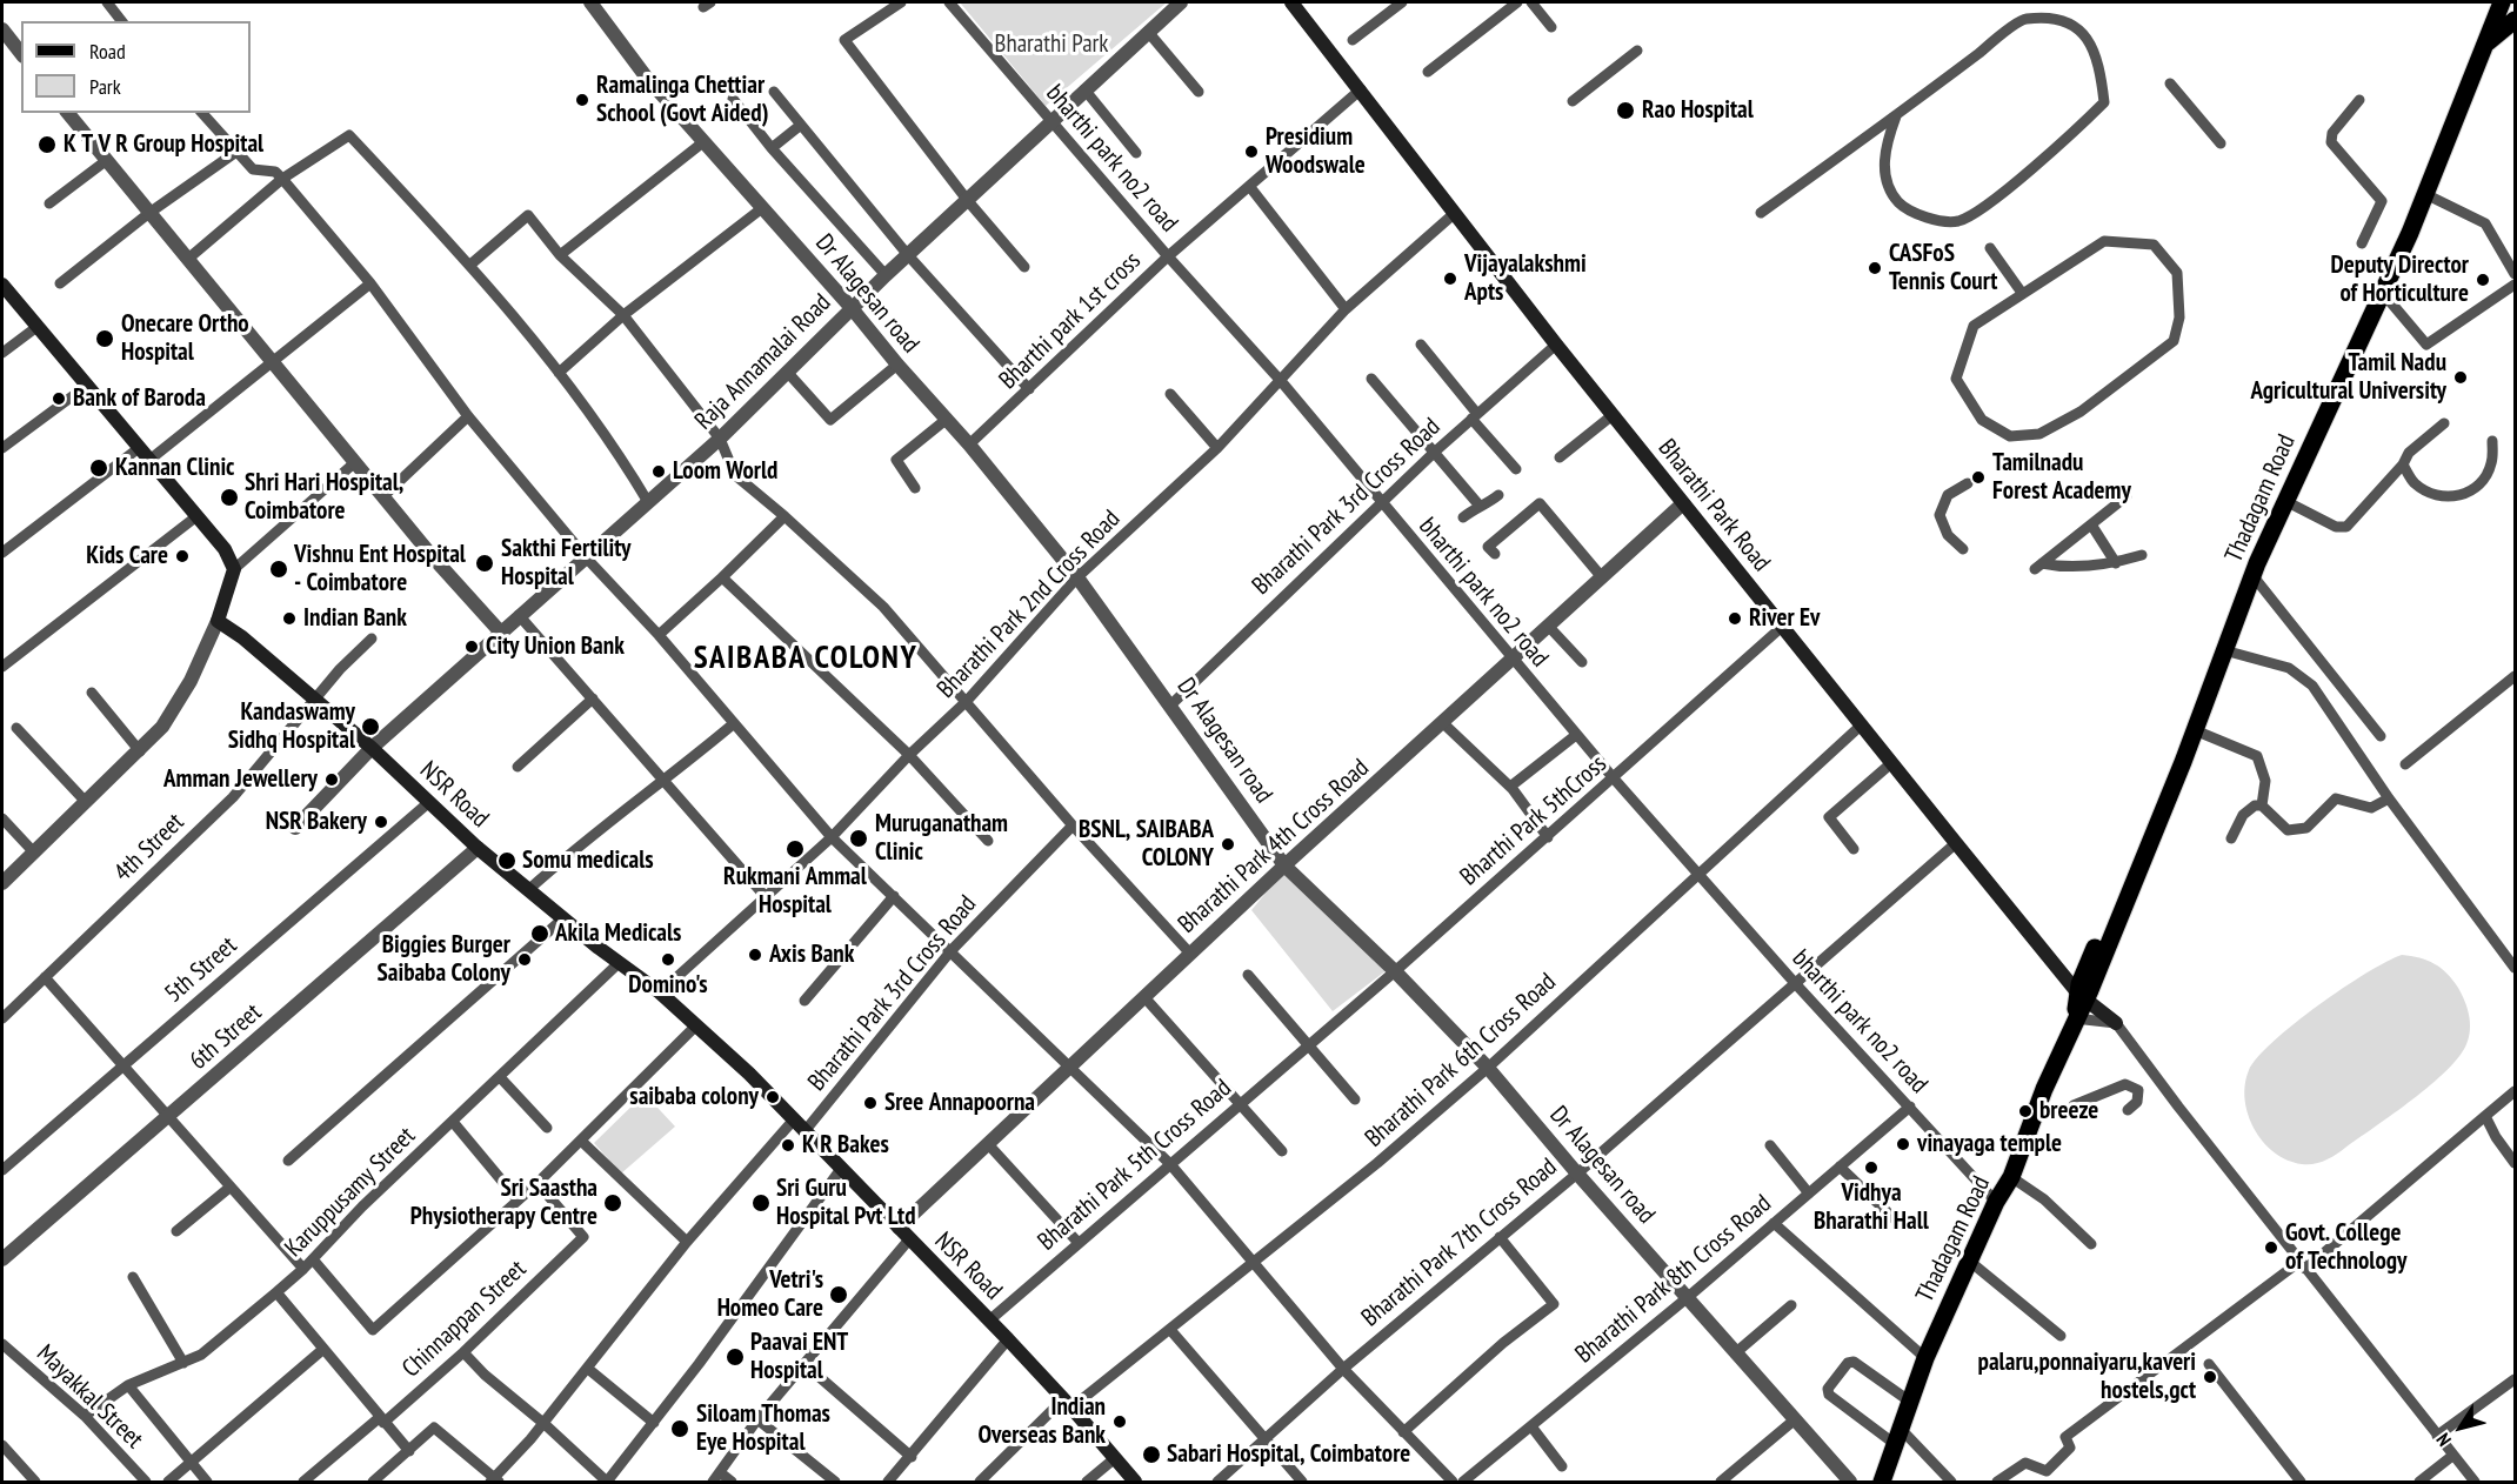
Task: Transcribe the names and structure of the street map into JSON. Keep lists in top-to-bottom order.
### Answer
{
  "streets": {
    "main road": ["Thadagam Road", "Bharathi Park Road", "NSR Road"],
    "street": [
      "bharthi park no2 road",
      "Dr Alagesan road",
      "Bharthi park 1st cross",
      "Raja Annamalai Road",
      "Bharathi Park 3rd Cross Road",
      "Bharathi Park 2nd Cross Road",
      "Bharthi Park 5thCross",
      "Bharathi Park 4th Cross Road",
      "4th Street",
      "5th Street",
      "6th Street",
      "Bharathi Park 6th Cross Road",
      "Bharathi Park 5th Cross Road",
      "Karuppusamy Street",
      "Bharathi Park 7th Cross Road",
      "Bharathi Park 8th Cross Road",
      "Chinnappan Street",
      "Mayakkal Street"
    ]
  },
  "crossings": [
    ["bharthi park no2 road", "Bharthi park 1st cross"],
    ["bharthi park no2 road", "Raja Annamalai Road"],
    ["bharthi park no2 road", "Thadagam Road"],
    ["bharthi park no2 road", "Bharathi Park 3rd Cross Road"],
    ["bharthi park no2 road", "Bharathi Park 2nd Cross Road"],
    ["bharthi park no2 road", "Bharthi Park 5thCross"],
    ["bharthi park no2 road", "Bharathi Park 4th Cross Road"],
    ["bharthi park no2 road", "Bharathi Park 6th Cross Road"],
    ["bharthi park no2 road", "Bharathi Park 7th Cross Road"],
    ["bharthi park no2 road", "Bharathi Park 8th Cross Road"],
    ["Dr Alagesan road", "Bharthi park 1st cross"],
    ["Dr Alagesan road", "Raja Annamalai Road"],
    ["Dr Alagesan road", "Bharathi Park 3rd Cross Road"],
    ["Dr Alagesan road", "Bharathi Park 2nd Cross Road"],
    ["Dr Alagesan road", "Bharthi Park 5thCross"],
    ["Dr Alagesan road", "Bharathi Park 4th Cross Road"],
    ["Dr Alagesan road", "Bharathi Park 6th Cross Road"],
    ["Dr Alagesan road", "Bharathi Park 7th Cross Road"],
    ["Dr Alagesan road", "Bharathi Park 8th Cross Road"],
    ["Bharthi park 1st cross", "Bharathi Park Road"],
    ["Raja Annamalai Road", "NSR Road"],
    ["Thadagam Road", "Bharathi Park Road"],
    ["Bharathi Park Road", "Bharathi Park 3rd Cross Road"],
    ["Bharathi Park Road", "Bharathi Park 2nd Cross Road"],
    ["Bharathi Park Road", "Bharthi Park 5thCross"],
    ["Bharathi Park Road", "Bharathi Park 4th Cross Road"],
    ["Bharathi Park Road", "Bharathi Park 6th Cross Road"],
    ["Bharathi Park Road", "Bharathi Park 7th Cross Road"],
    ["Bharathi Park 3rd Cross Road", "NSR Road"],
    ["Bharathi Park 2nd Cross Road", "NSR Road"],
    ["NSR Road", "Bharathi Park 4th Cross Road"],
    ["NSR Road", "4th Street"],
    ["NSR Road", "5th Street"],
    ["NSR Road", "6th Street"],
    ["NSR Road", "Bharathi Park 6th Cross Road"],
    ["NSR Road", "Bharathi Park 5th Cross Road"],
    ["NSR Road", "Karuppusamy Street"],
    ["Bharthi Park 5thCross", "Bharathi Park 5th Cross Road"],
    ["Karuppusamy Street", "Mayakkal Street"]
  ],
  "districts": ["SAIBABA COLONY"],
  "parks": ["Bharathi Park"],
  "places": [
    "Ramalinga Chettiar School (Govt Aided)",
    "Rao Hospital",
    "K T V R Group Hospital",
    "Presidium Woodswale",
    "CASFoS Tennis Court",
    "Vijayalakshmi Apts",
    "Deputy Director of Horticulture",
    "Onecare Ortho Hospital",
    "Tamil Nadu Agricultural University",
    "Bank of Baroda",
    "Kannan Clinic",
    "Loom World",
    "Tamilnadu Forest Academy",
    "Shri Hari Hospital, Coimbatore",
    "Kids Care",
    "Sakthi Fertility Hospital",
    "Vishnu Ent Hospital - Coimbatore",
    "Indian Bank",
    "River Ev",
    "City Union Bank",
    "Kandaswamy Sidhq Hospital",
    "Amman Jewellery",
    "NSR Bakery",
    "Muruganatham Clinic",
    "BSNL, SAIBABA COLONY",
    "Rukmani Ammal Hospital",
    "Somu medicals",
    "Akila Medicals",
    "Axis Bank",
    "Biggies Burger Saibaba Colony",
    "Domino's",
    "saibaba colony",
    "Sree Annapoorna",
    "breeze",
    "vinayaga temple",
    "K R Bakes",
    "Vidhya Bharathi Hall",
    "Sri Saastha Physiotherapy Centre",
    "Sri Guru Hospital Pvt Ltd",
    "Govt. College of Technology",
    "Vetri's Homeo Care",
    "Paavai ENT Hospital",
    "palaru,ponnaiyaru,kaveri hostels,gct",
    "Indian Overseas Bank",
    "Siloam Thomas Eye Hospital",
    "Sabari Hospital, Coimbatore"
  ],
  "legend": ["Road", "Park"],
  "north": "bottom left"
}
